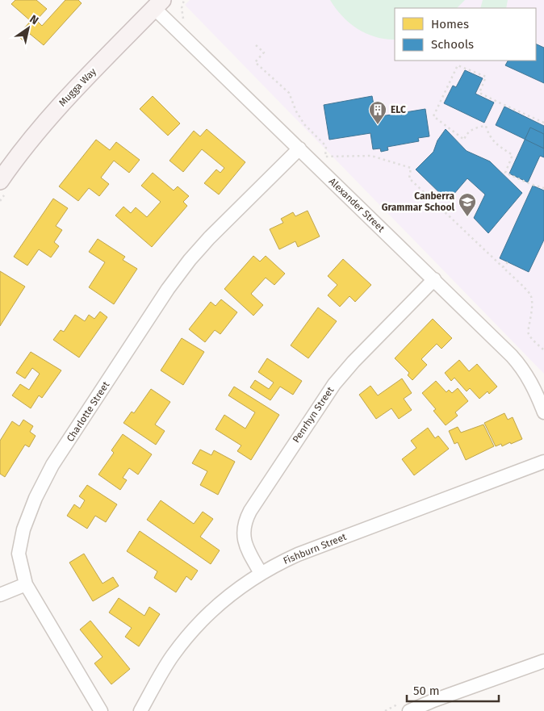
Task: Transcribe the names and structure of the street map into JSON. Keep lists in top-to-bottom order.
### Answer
{
  "streets": {
    "main road": ["Mugga Way"],
    "street": [
      "Alexander Street",
      "Charlotte Street",
      "Penrhyn Street",
      "Fishburn Street"
    ]
  },
  "crossings": [
    ["Mugga Way", "Alexander Street"],
    ["Alexander Street", "Charlotte Street"],
    ["Alexander Street", "Penrhyn Street"],
    ["Penrhyn Street", "Fishburn Street"]
  ],
  "places": {
    "building": ["ELC"],
    "school or university": ["Canberra Grammar School"]
  },
  "legend": ["Homes", "Schools"],
  "scale_bar": "50 m",
  "north": "top right"
}
